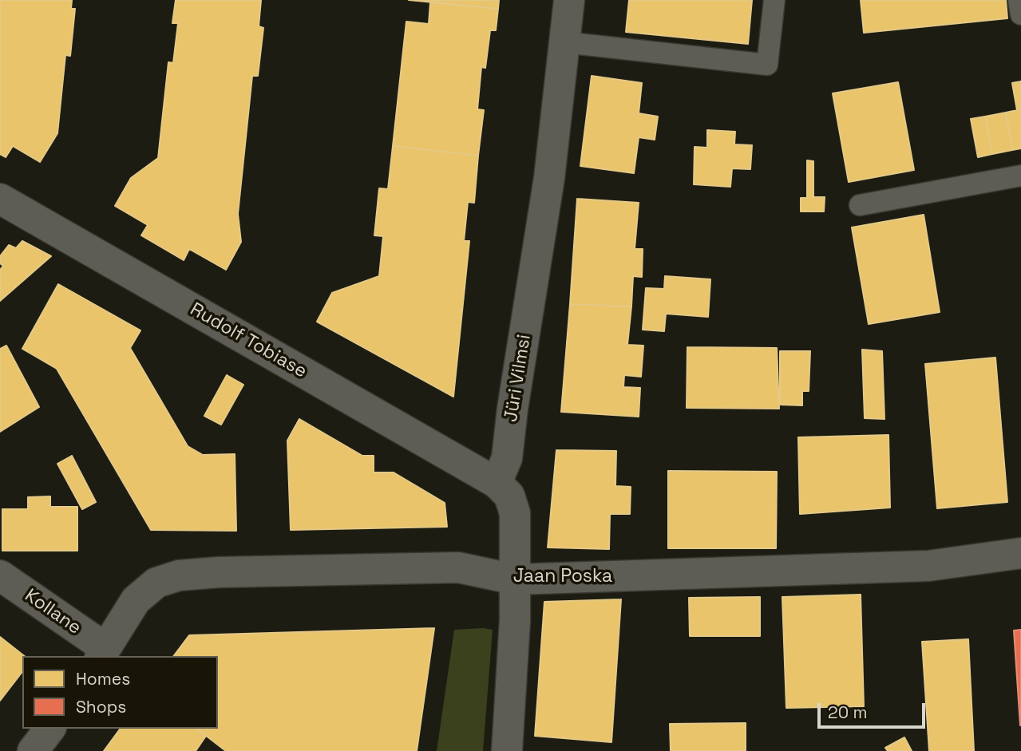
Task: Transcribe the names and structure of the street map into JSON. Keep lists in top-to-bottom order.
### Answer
{
  "streets": {
    "street": [
      "Rudolf Tobiase",
      "Jüri Vilmsi",
      "Jaan Poska",
      "Kollane"
    ]
  },
  "crossings": [
    ["Rudolf Tobiase", "Jüri Vilmsi"],
    ["Jaan Poska", "Kollane"]
  ],
  "legend": ["Homes", "Shops"],
  "scale_bar": "20 m"
}
